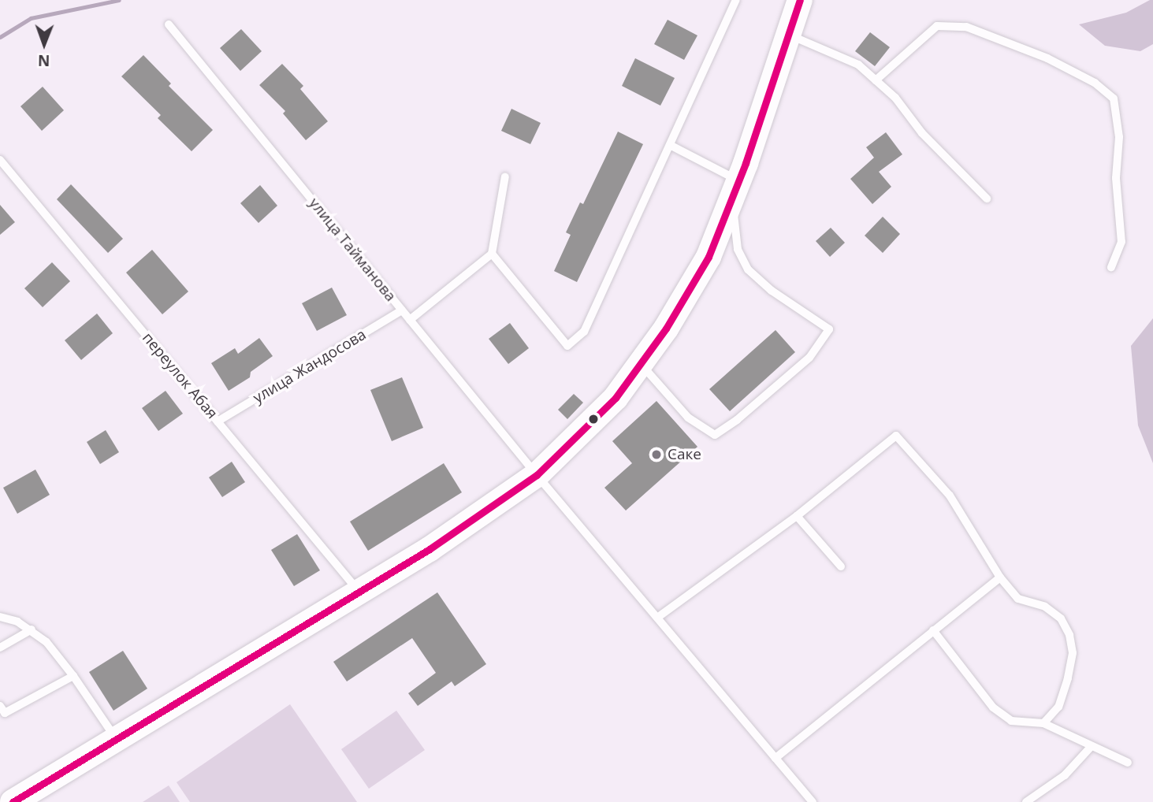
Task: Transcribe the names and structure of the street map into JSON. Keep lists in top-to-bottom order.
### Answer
{
  "streets": {
    "lane": ["улица Тайманова", "улица Жандосова", "переулок Абая"]
  },
  "crossings": [
    ["улица Тайманова", "улица Жандосова"],
    ["улица Жандосова", "переулок Абая"]
  ],
  "places": ["Саке"],
  "north": "bottom"
}
